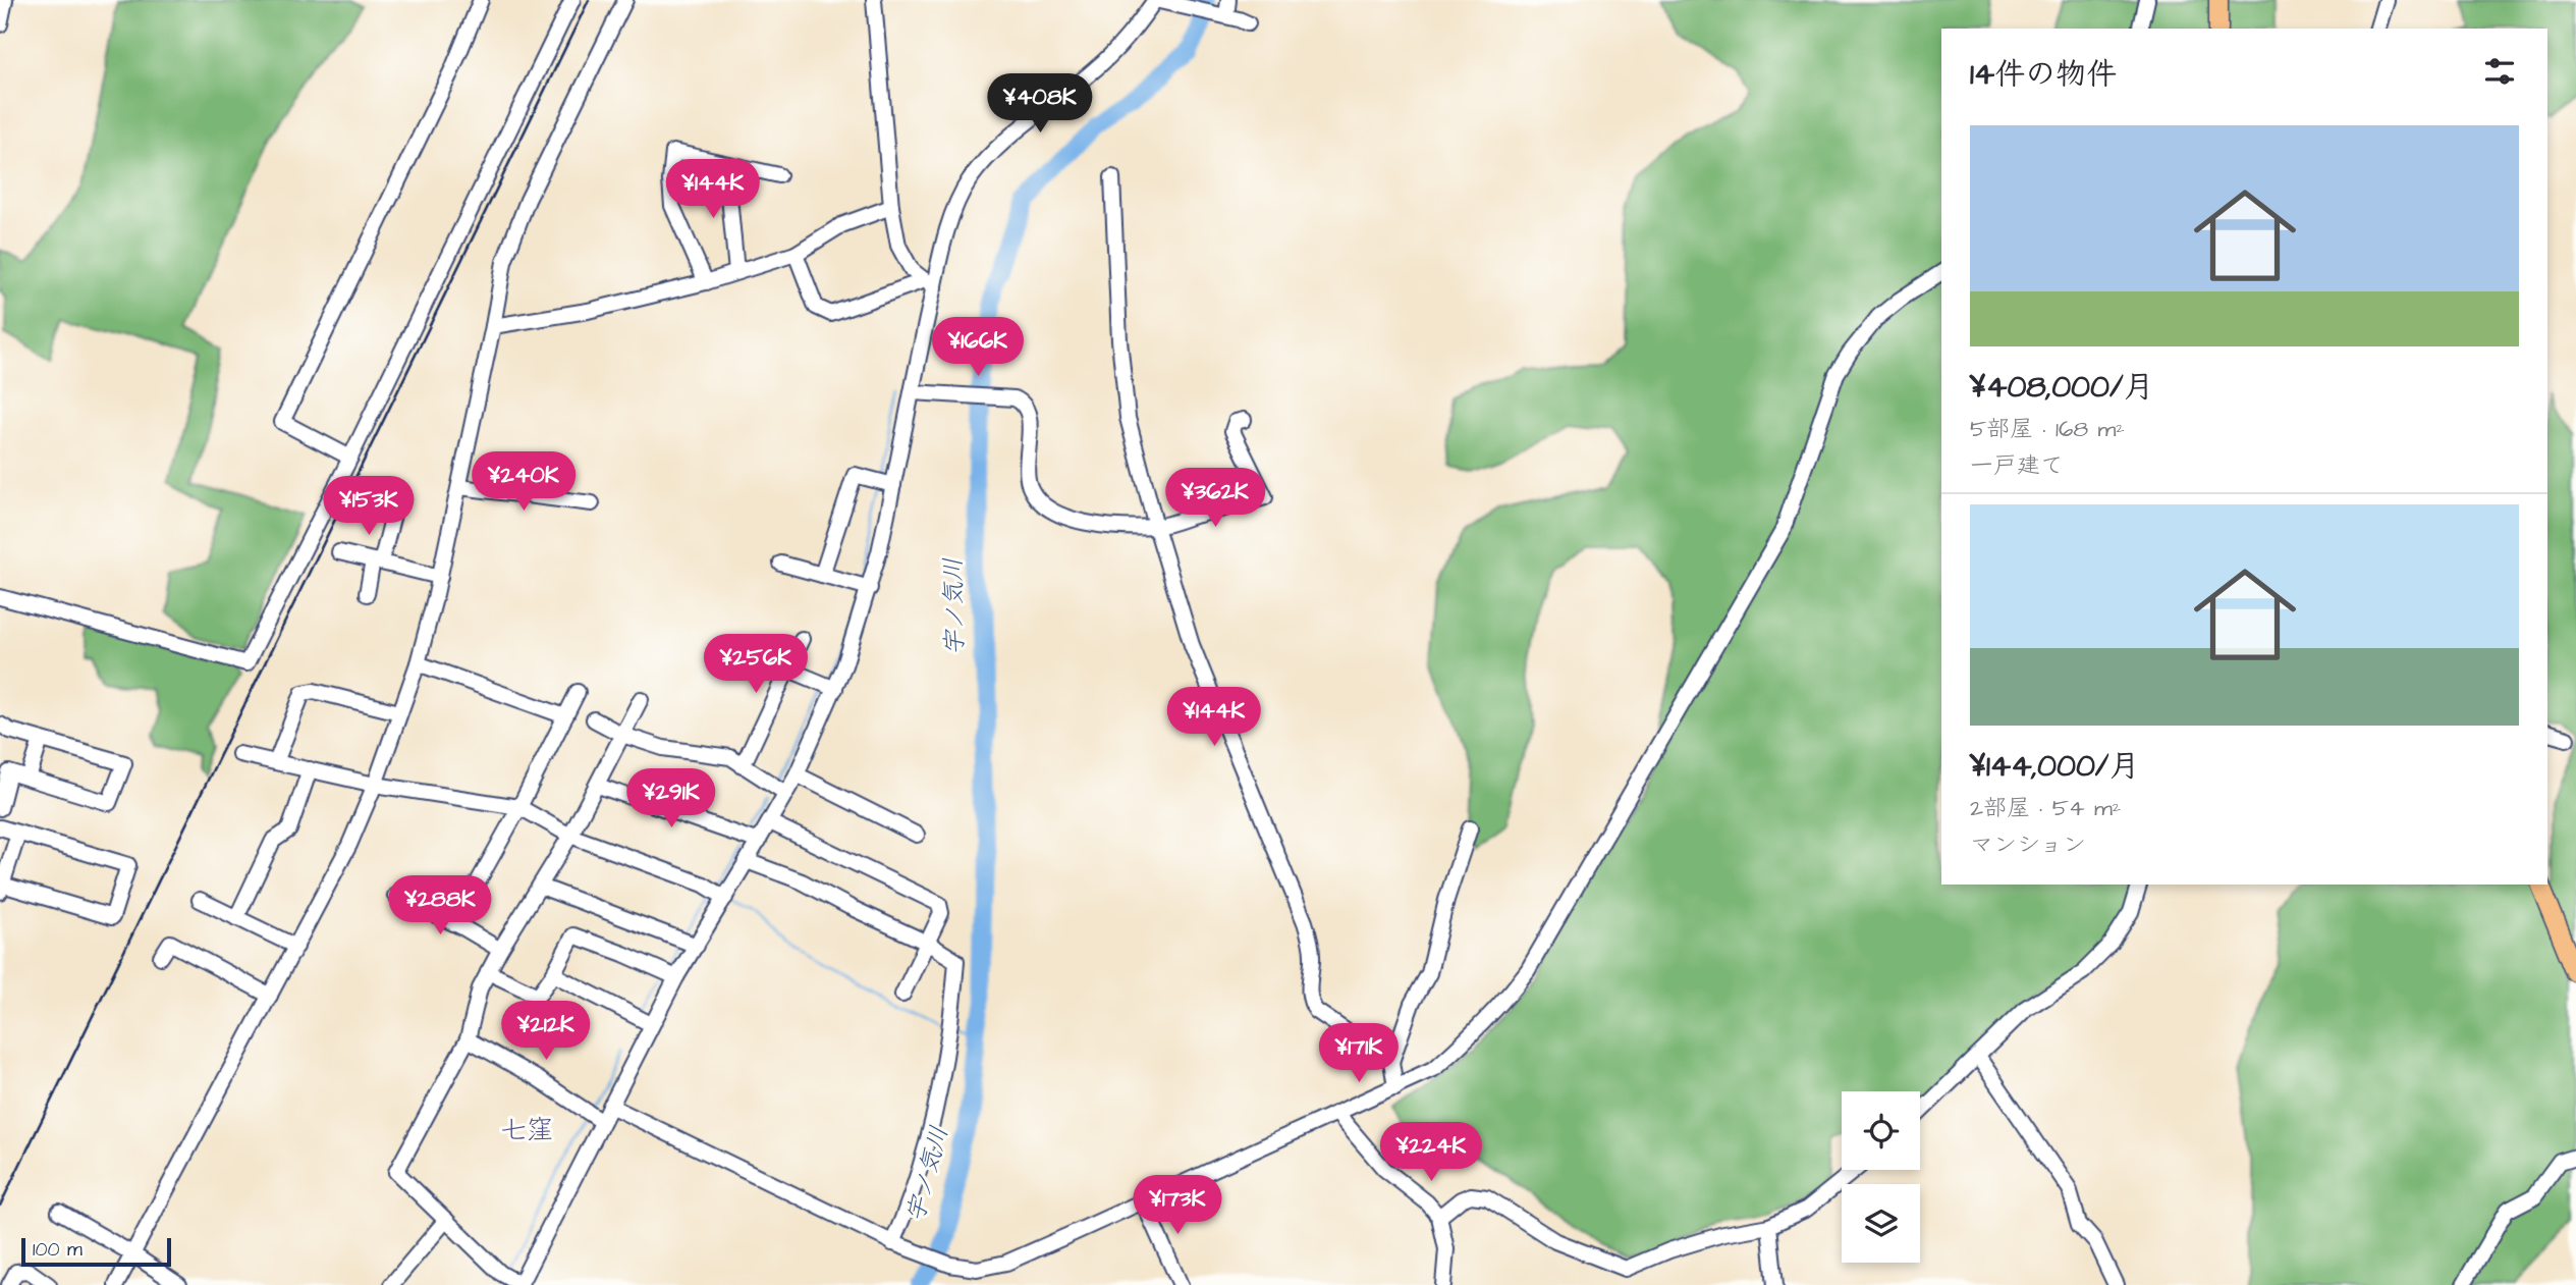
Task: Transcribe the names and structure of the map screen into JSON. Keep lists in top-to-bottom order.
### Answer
{
  "districts": ["七窪"],
  "water": ["宇ノ気川"],
  "scale_bar": "100 m",
  "page": {
    "heading": "14件の物件",
    "price": [
      "¥408K",
      "¥144K",
      "¥166K",
      "¥240K",
      "¥362K",
      "¥153K",
      "¥256K",
      "¥144K",
      "¥291K",
      "¥288K",
      "¥212K",
      "¥171K",
      "¥224K",
      "¥173K"
    ],
    "list": [
      {
        "name": "¥408,000/月",
        "note": "5部屋 · 168 m² · 一戸建て"
      },
      {
        "name": "¥144,000/月",
        "note": "2部屋 · 54 m² · マンション"
      }
    ],
    "scale": "100 m"
  }
}
